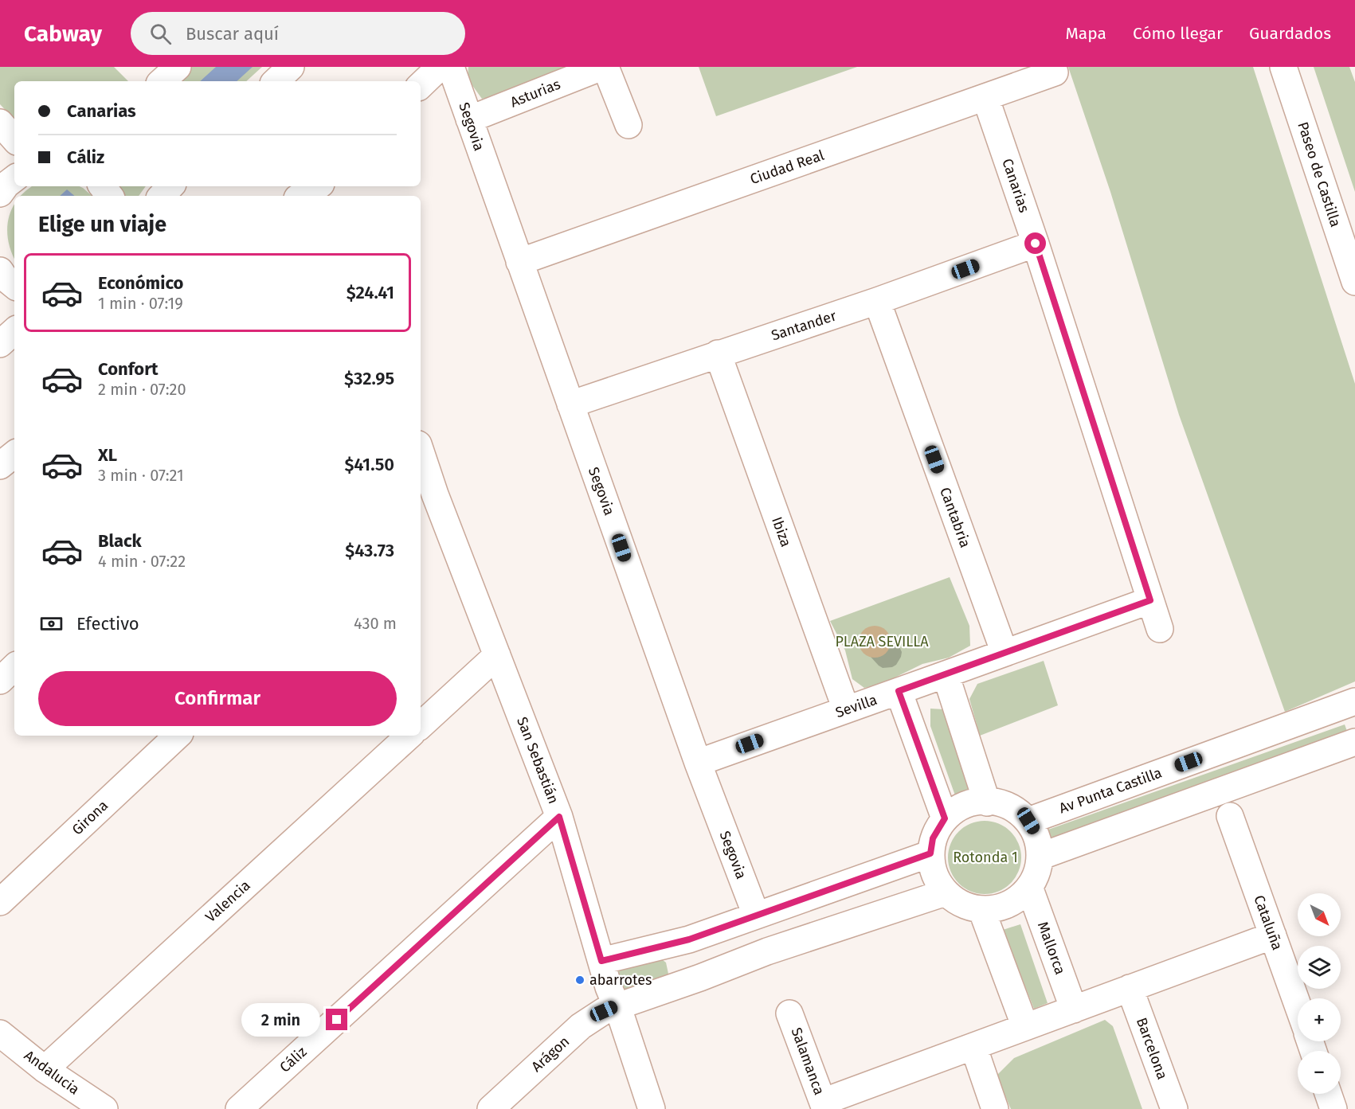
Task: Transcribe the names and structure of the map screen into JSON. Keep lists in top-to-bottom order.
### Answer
{
  "streets": {
    "street": [
      "Asturias",
      "Segovia",
      "Ciudad Real",
      "Paseo de Castilla",
      "Canarias",
      "Santander",
      "Cantabria",
      "Ibiza",
      "Sevilla",
      "San Sebastián",
      "Av Punta Castilla",
      "Girona",
      "Valencia",
      "Cataluña",
      "Mallorca",
      "Barcelona",
      "Arágon",
      "Cáliz",
      "Salamanca",
      "Andalucia"
    ]
  },
  "crossings": [
    ["Asturias", "Segovia"],
    ["Segovia", "Ciudad Real"],
    ["Segovia", "Santander"],
    ["Segovia", "Sevilla"],
    ["Ciudad Real", "Canarias"],
    ["Canarias", "Santander"],
    ["Canarias", "Sevilla"],
    ["Santander", "Cantabria"],
    ["Santander", "Ibiza"],
    ["Cantabria", "Sevilla"],
    ["Ibiza", "Sevilla"],
    ["San Sebastián", "Arágon"],
    ["San Sebastián", "Cáliz"],
    ["Av Punta Castilla", "Mallorca"],
    ["Av Punta Castilla", "Arágon"],
    ["Valencia", "Andalucia"],
    ["Mallorca", "Arágon"]
  ],
  "parks": ["PLAZA SEVILLA", "Rotonda 1"],
  "places": ["abarrotes"],
  "north": "bottom right",
  "page": {
    "header": "Cabway",
    "search": "Buscar aquí",
    "nav": ["Mapa", "Cómo llegar", "Guardados"],
    "banner": ["Canarias", "Cáliz"],
    "heading": "Elige un viaje",
    "list": [
      {
        "name": "Económico",
        "note": "1 min · 07:19",
        "value": "$24.41"
      },
      {
        "name": "Confort",
        "note": "2 min · 07:20",
        "value": "$32.95"
      },
      {
        "name": "XL",
        "note": "3 min · 07:21",
        "value": "$41.50"
      },
      {
        "name": "Black",
        "note": "4 min · 07:22",
        "value": "$43.73"
      }
    ],
    "pay": ["Efectivo", "430 m"],
    "buttons": "Confirmar",
    "map_buttons": ["+", "−"],
    "bubble": "2 min"
  }
}
